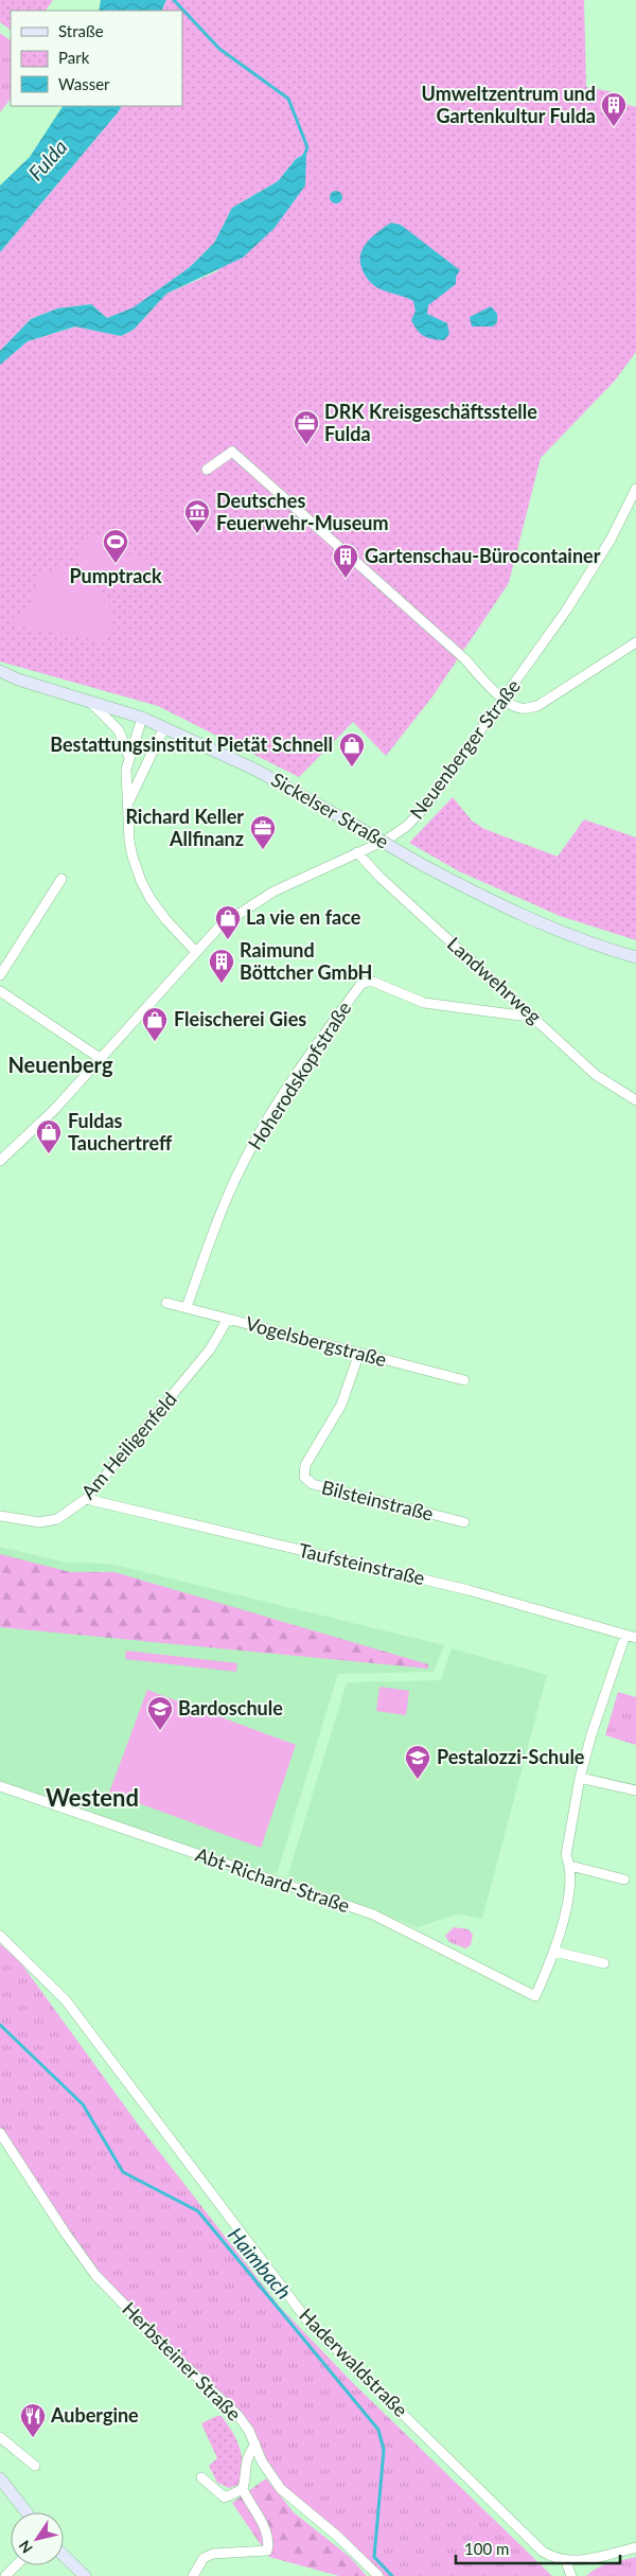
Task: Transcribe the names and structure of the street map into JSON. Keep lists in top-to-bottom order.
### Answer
{
  "streets": {
    "main road": ["Sickelser Straße"],
    "street": [
      "Neuenberger Straße",
      "Landwehrweg",
      "Hoherodskopfstraße",
      "Vogelsbergstraße",
      "Am Heiligenfeld",
      "Bilsteinstraße",
      "Taufsteinstraße",
      "Abt-Richard-Straße",
      "Herbsteiner Straße",
      "Haderwaldstraße"
    ]
  },
  "crossings": [
    ["Neuenberger Straße", "Landwehrweg"],
    ["Landwehrweg", "Hoherodskopfstraße"],
    ["Hoherodskopfstraße", "Vogelsbergstraße"],
    ["Vogelsbergstraße", "Am Heiligenfeld"],
    ["Vogelsbergstraße", "Bilsteinstraße"],
    ["Am Heiligenfeld", "Taufsteinstraße"]
  ],
  "districts": ["Neuenberg", "Westend"],
  "water": ["Fulda", "Haimbach"],
  "places": {
    "building": ["Umweltzentrum und Gartenkultur Fulda", "Gartenschau-Bürocontainer", "Raimund Böttcher GmbH"],
    "office": ["DRK Kreisgeschäftsstelle Fulda", "Richard Keller Allfinanz"],
    "museum": ["Deutsches Feuerwehr-Museum"],
    "sports": ["Pumptrack"],
    "shop": [
      "Bestattungsinstitut Pietät Schnell",
      "La vie en face",
      "Fleischerei Gies",
      "Fuldas Tauchertreff"
    ],
    "school or university": ["Bardoschule", "Pestalozzi-Schule"],
    "restaurant": ["Aubergine"]
  },
  "legend": ["Straße", "Park", "Wasser"],
  "scale_bar": "100 m",
  "north": "bottom left"
}
